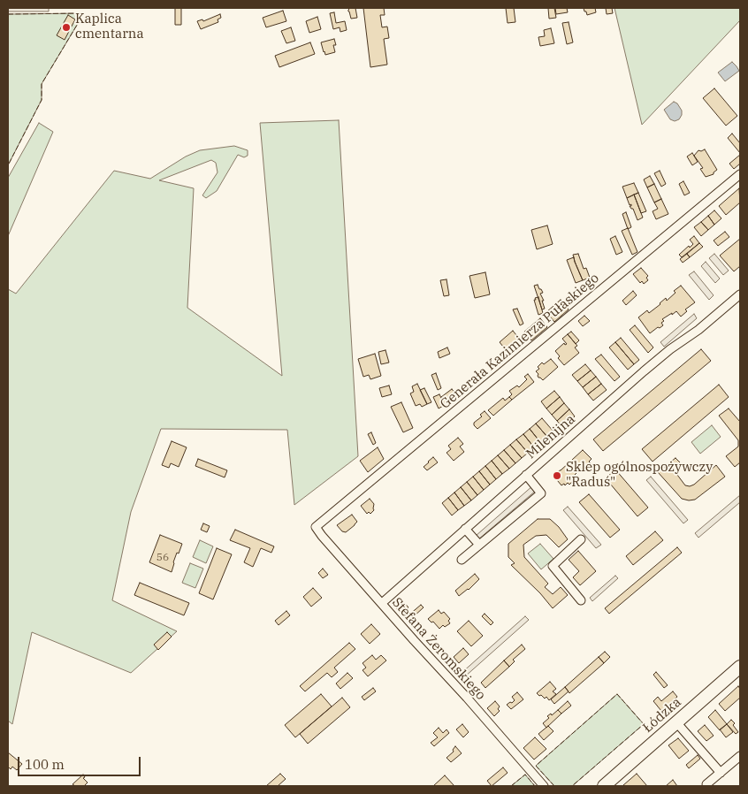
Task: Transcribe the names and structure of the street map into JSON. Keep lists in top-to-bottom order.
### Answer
{
  "streets": {
    "main road": ["Łódzka"],
    "street": ["Generała Kazimierza Pułaskiego", "Milenijna", "Stefana Żeromskiego"]
  },
  "crossings": [
    ["Generała Kazimierza Pułaskiego", "Stefana Żeromskiego"],
    ["Milenijna", "Stefana Żeromskiego"]
  ],
  "places": ["Kaplica cmentarna", "Sklep ogólnospożywczy \"Raduś\""],
  "house_numbers": ["56"],
  "scale_bar": "100 m"
}
